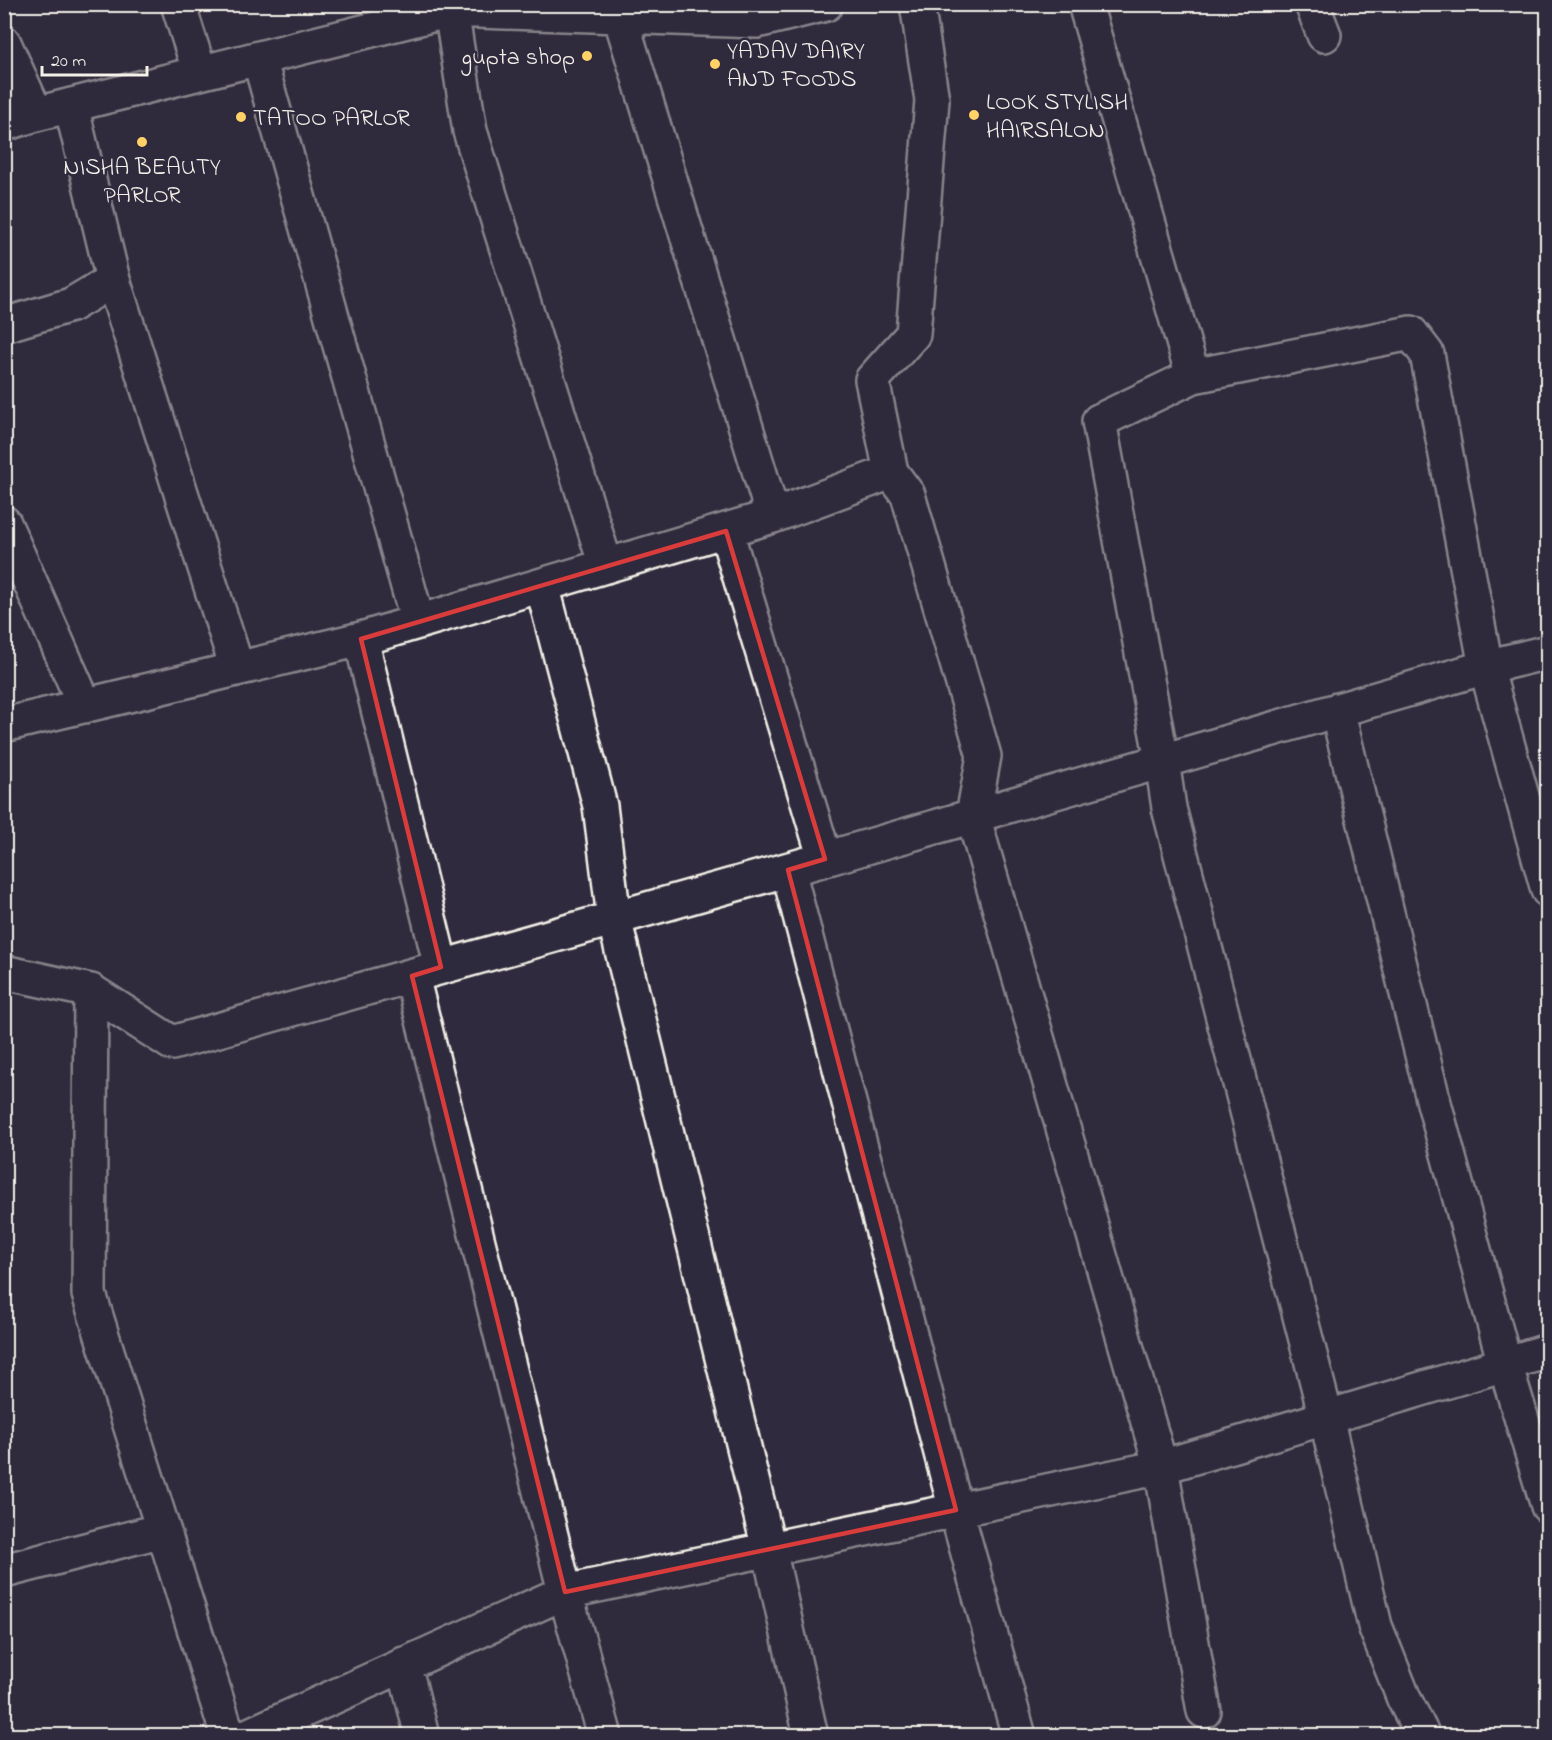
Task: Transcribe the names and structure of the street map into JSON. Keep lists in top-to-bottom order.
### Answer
{
  "places": [
    "gupta shop",
    "YADAV DAIRY AND FOODS",
    "LOOK STYLISH HAIRSALON",
    "TATOO PARLOR",
    "NISHA BEAUTY PARLOR"
  ],
  "scale_bar": "20 m"
}
